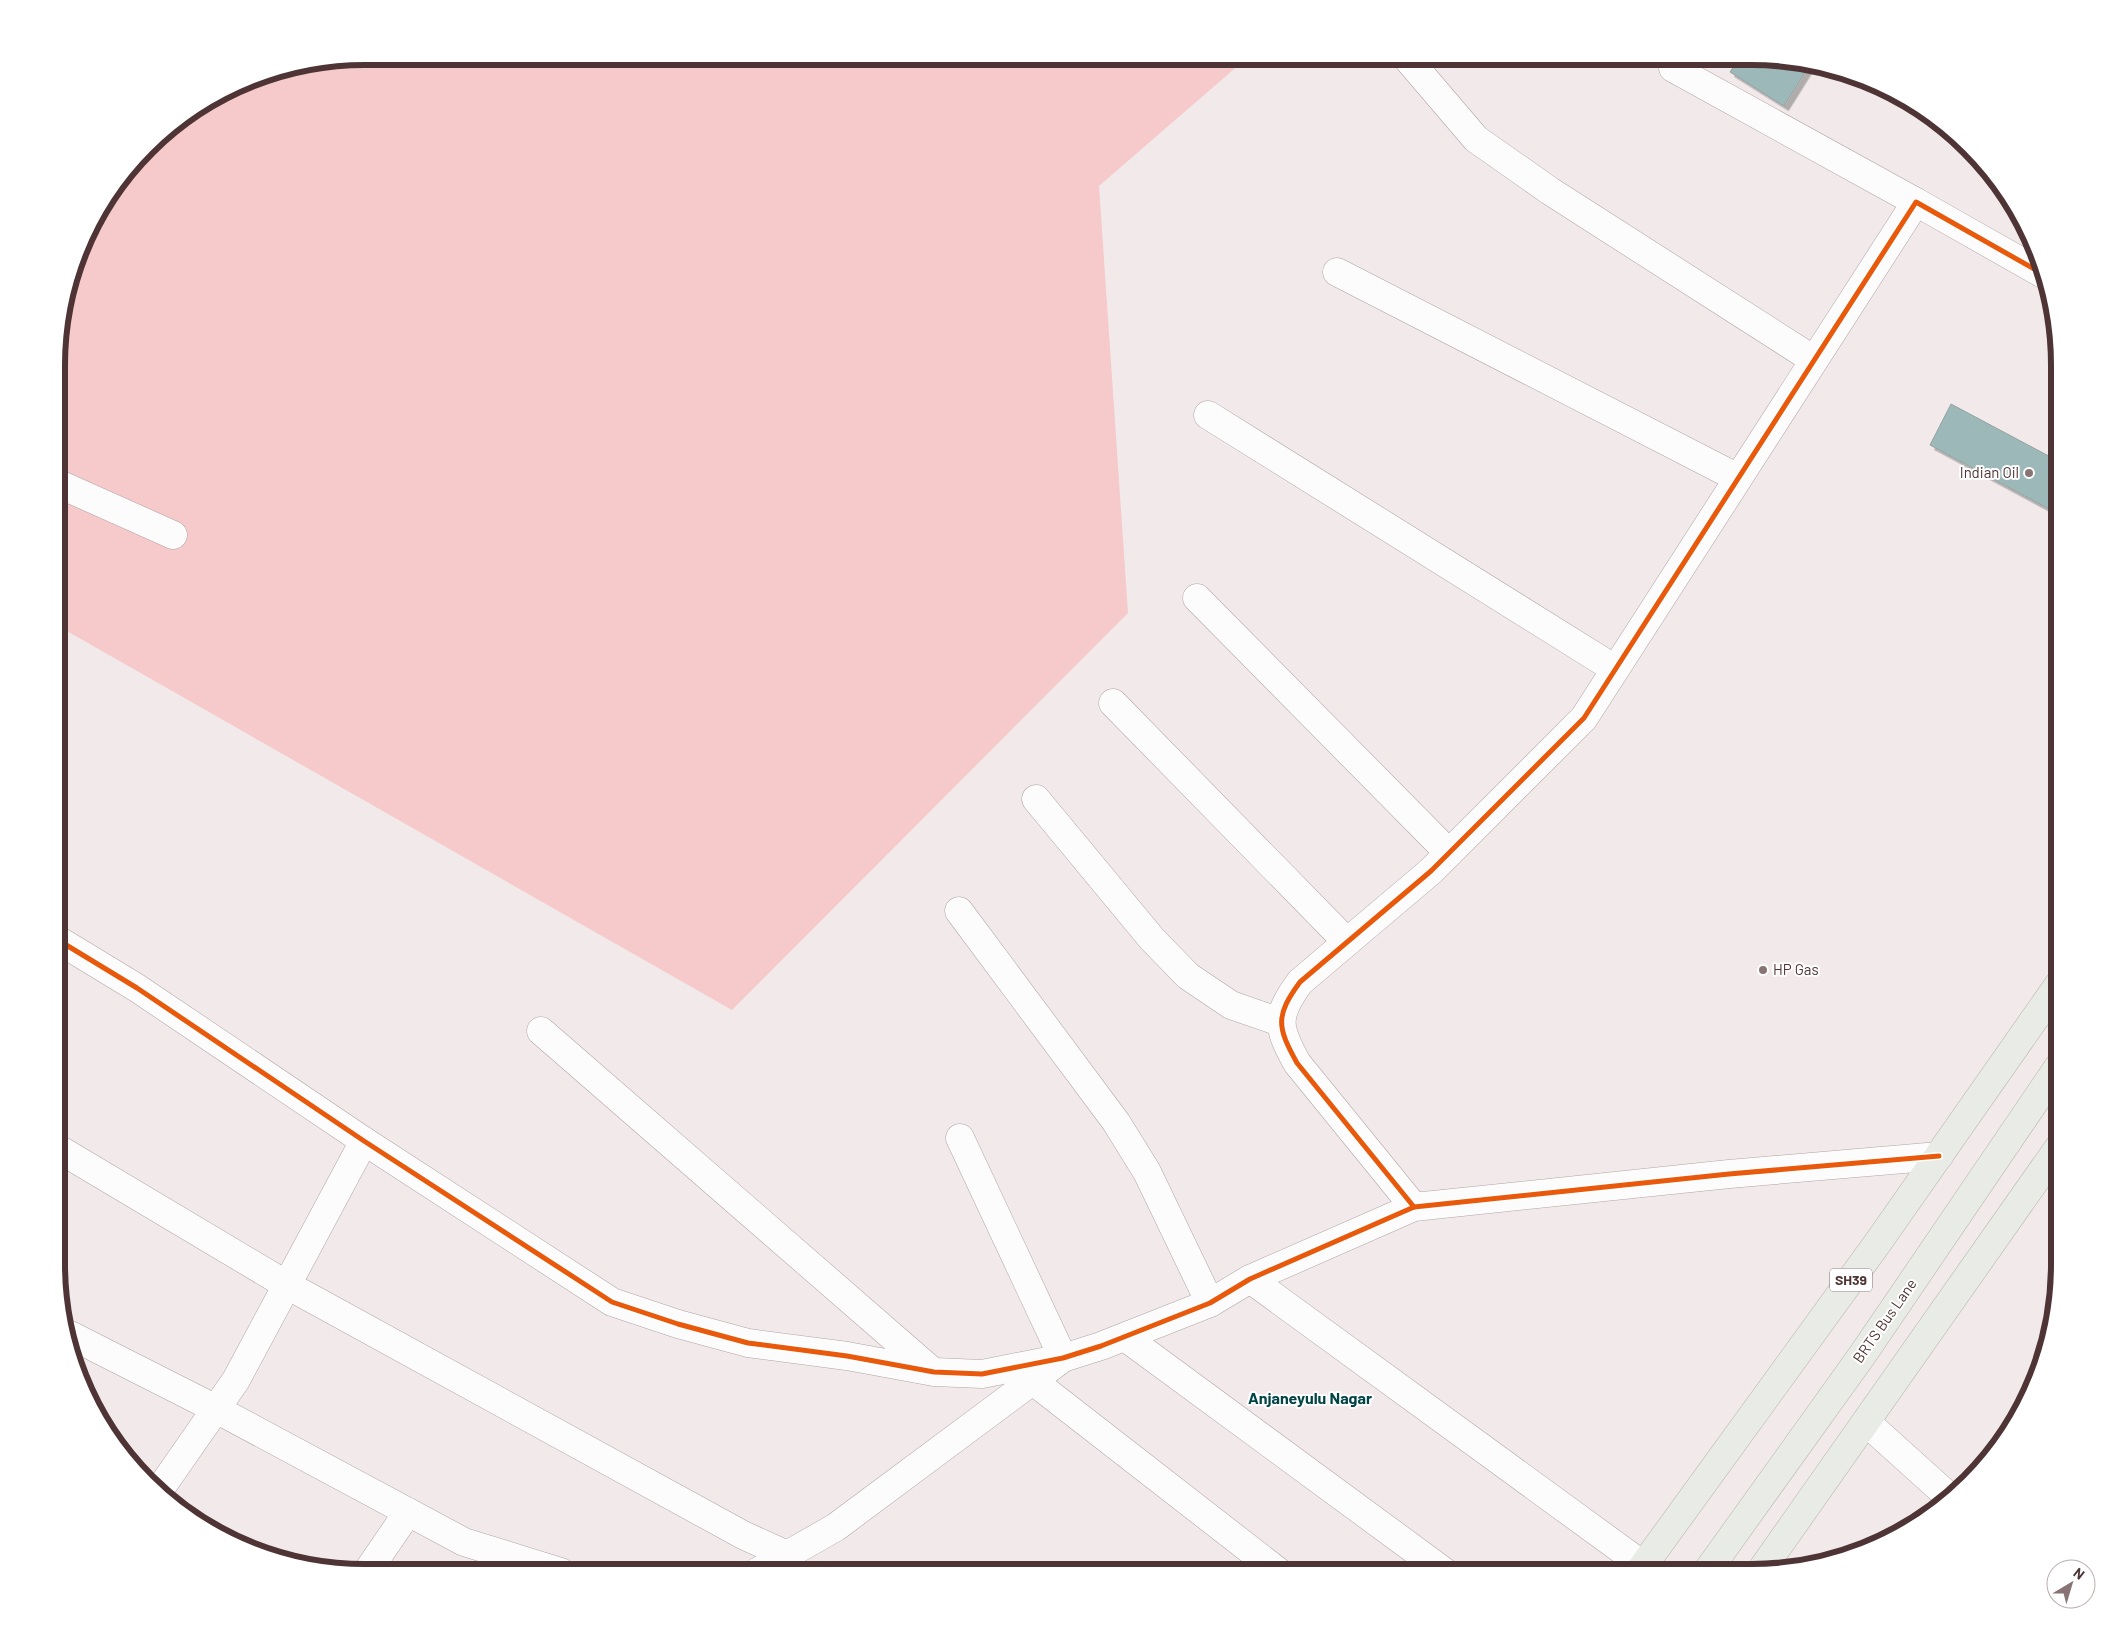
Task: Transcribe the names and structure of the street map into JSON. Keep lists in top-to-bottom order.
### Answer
{
  "streets": {
    "main road": ["SH39", "BRTS Bus Lane"]
  },
  "districts": ["Anjaneyulu Nagar"],
  "places": ["Indian Oil", "HP Gas"],
  "north": "top right"
}
